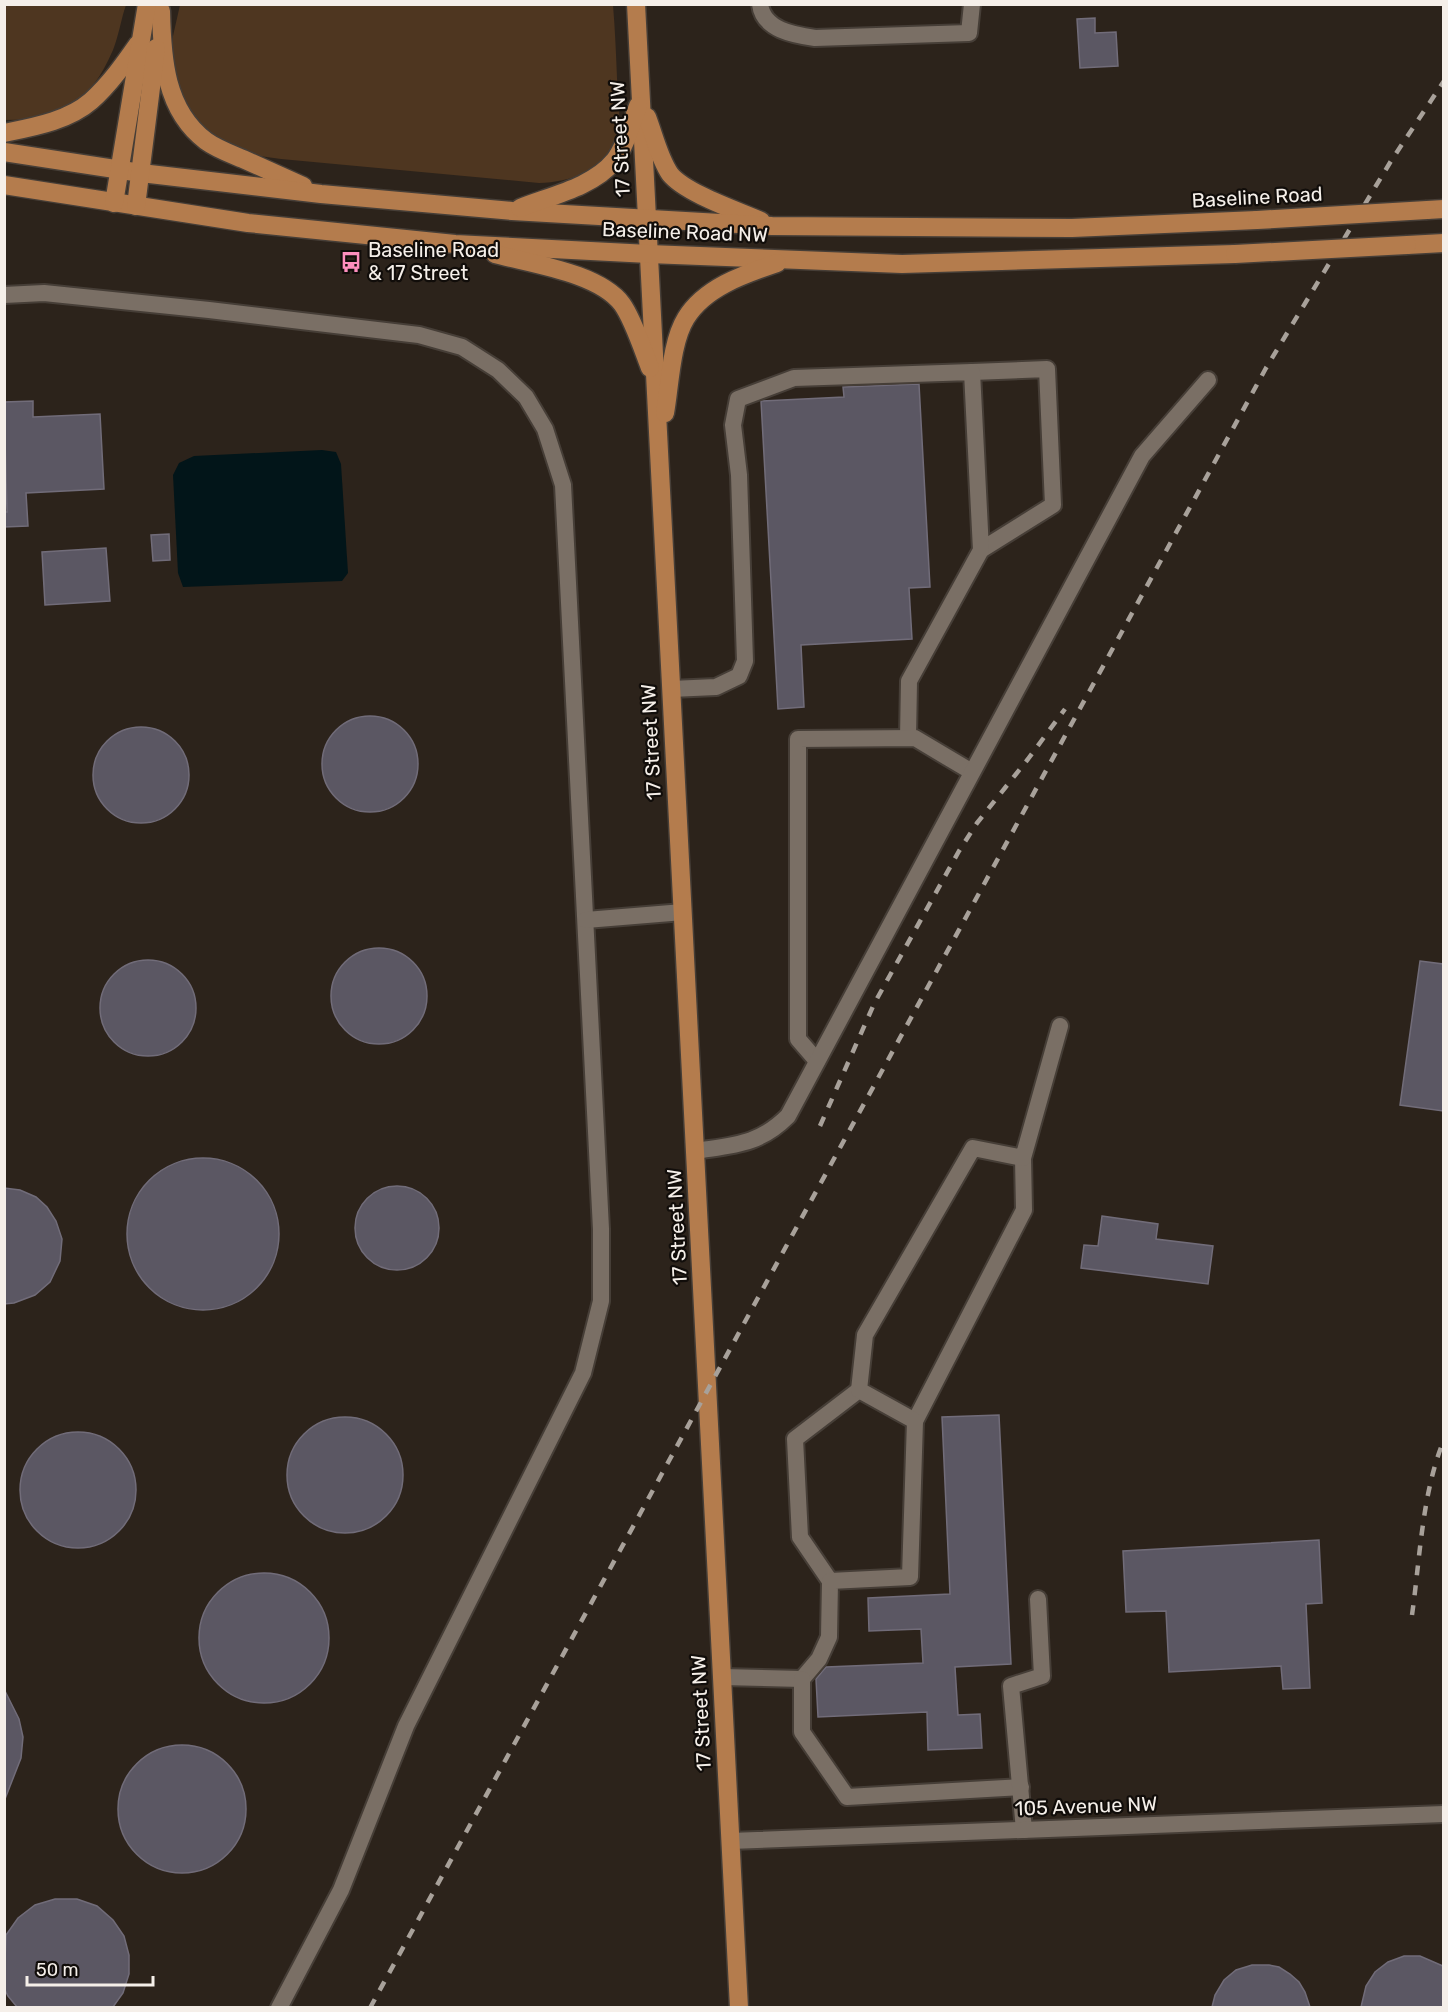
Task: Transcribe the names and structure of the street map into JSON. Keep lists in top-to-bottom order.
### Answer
{
  "streets": {
    "main road": ["17 Street NW", "Baseline Road", "Baseline Road NW"],
    "street": ["105 Avenue NW"]
  },
  "crossings": [
    ["17 Street NW", "Baseline Road NW"],
    ["17 Street NW", "105 Avenue NW"],
    ["Baseline Road", "Baseline Road NW"]
  ],
  "places": {
    "bus stop": ["Baseline Road & 17 Street"]
  },
  "scale_bar": "50 m"
}
